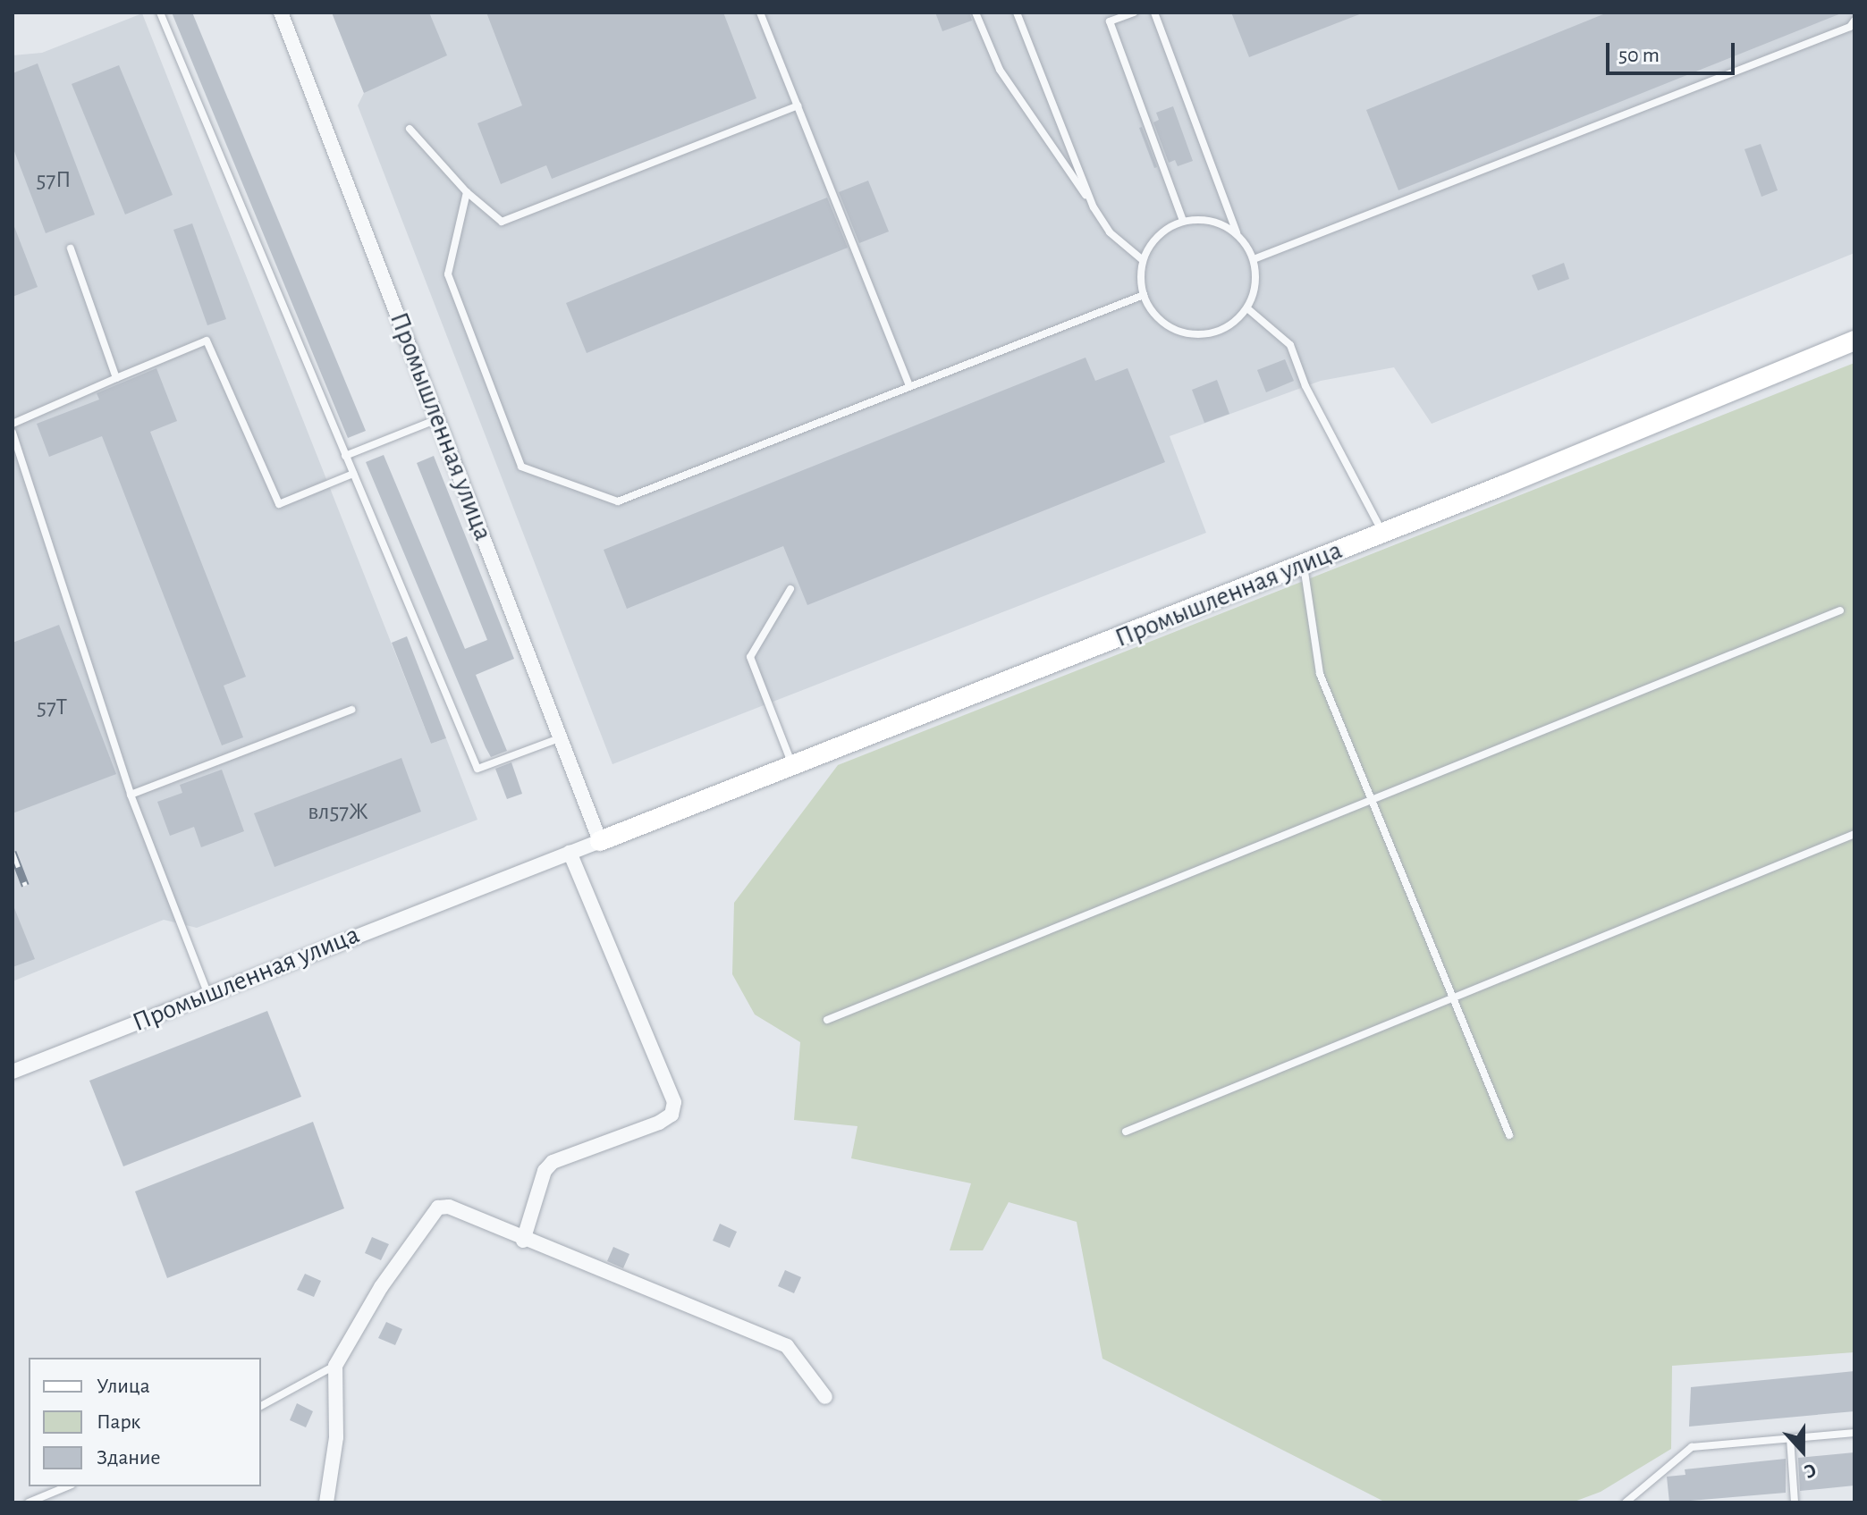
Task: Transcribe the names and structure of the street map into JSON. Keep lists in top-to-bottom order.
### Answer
{
  "streets": {
    "street": ["Промышленная улица"]
  },
  "house_numbers": ["57П", "57Т", "вл57Ж"],
  "legend": ["Улица", "Парк", "Здание"],
  "scale_bar": "50 m",
  "north": "bottom"
}
